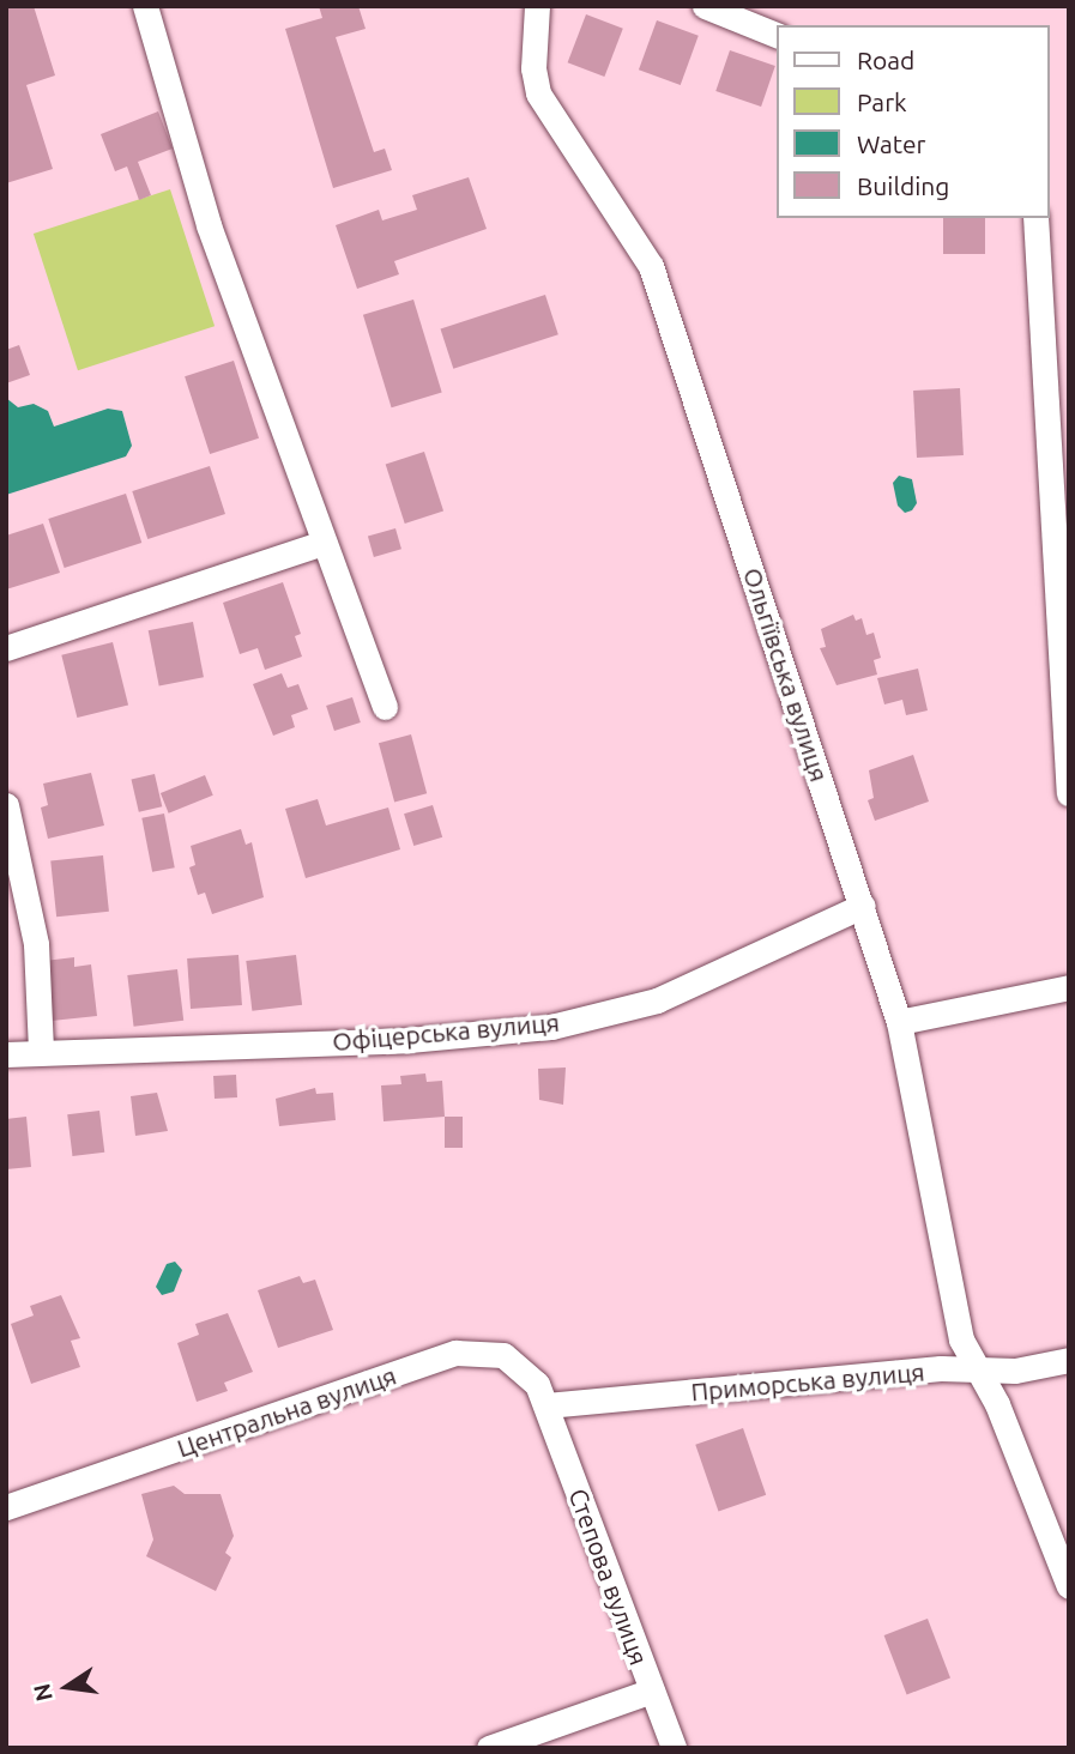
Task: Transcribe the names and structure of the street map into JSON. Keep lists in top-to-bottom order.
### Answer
{
  "streets": {
    "street": [
      "Ольгіївська вулиця",
      "Офіцерська вулиця",
      "Приморська вулиця",
      "Центральна вулиця",
      "Степова вулиця"
    ]
  },
  "crossings": [
    ["Ольгіївська вулиця", "Офіцерська вулиця"],
    ["Ольгіївська вулиця", "Приморська вулиця"],
    ["Приморська вулиця", "Центральна вулиця"],
    ["Приморська вулиця", "Степова вулиця"],
    ["Центральна вулиця", "Степова вулиця"]
  ],
  "legend": [
    "Road",
    "Park",
    "Water",
    "Building"
  ],
  "north": "left"
}
